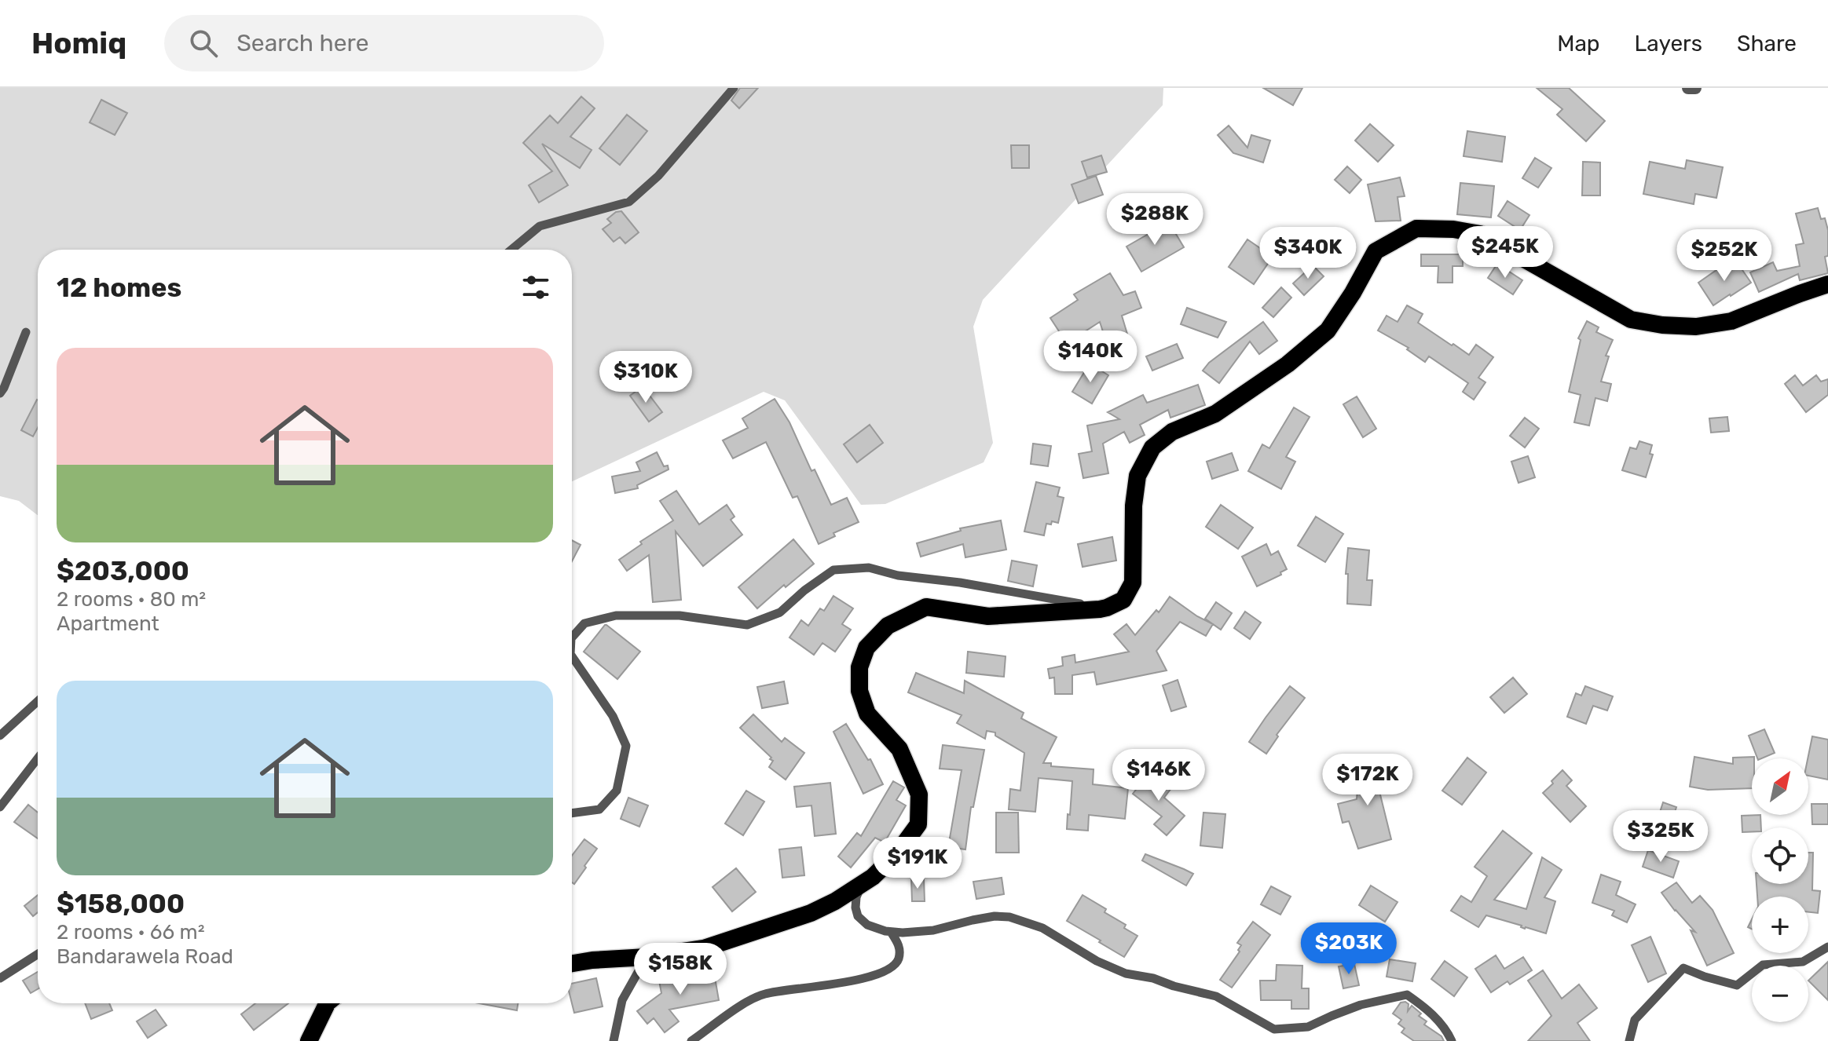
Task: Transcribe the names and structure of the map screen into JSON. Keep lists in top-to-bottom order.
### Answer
{
  "north": "top right",
  "page": {
    "header": "Homiq",
    "search": "Search here",
    "nav": ["Map", "Layers", "Share"],
    "price": [
      "$288K",
      "$245K",
      "$340K",
      "$252K",
      "$140K",
      "$310K",
      "$146K",
      "$172K",
      "$325K",
      "$191K",
      "$203K",
      "$158K"
    ],
    "heading": "12 homes",
    "list": [
      {
        "name": "$203,000",
        "note": "2 rooms · 80 m² · Apartment"
      },
      {
        "name": "$158,000",
        "note": "2 rooms · 66 m² · Bandarawela Road"
      }
    ],
    "map_buttons": ["+", "−"]
  }
}
